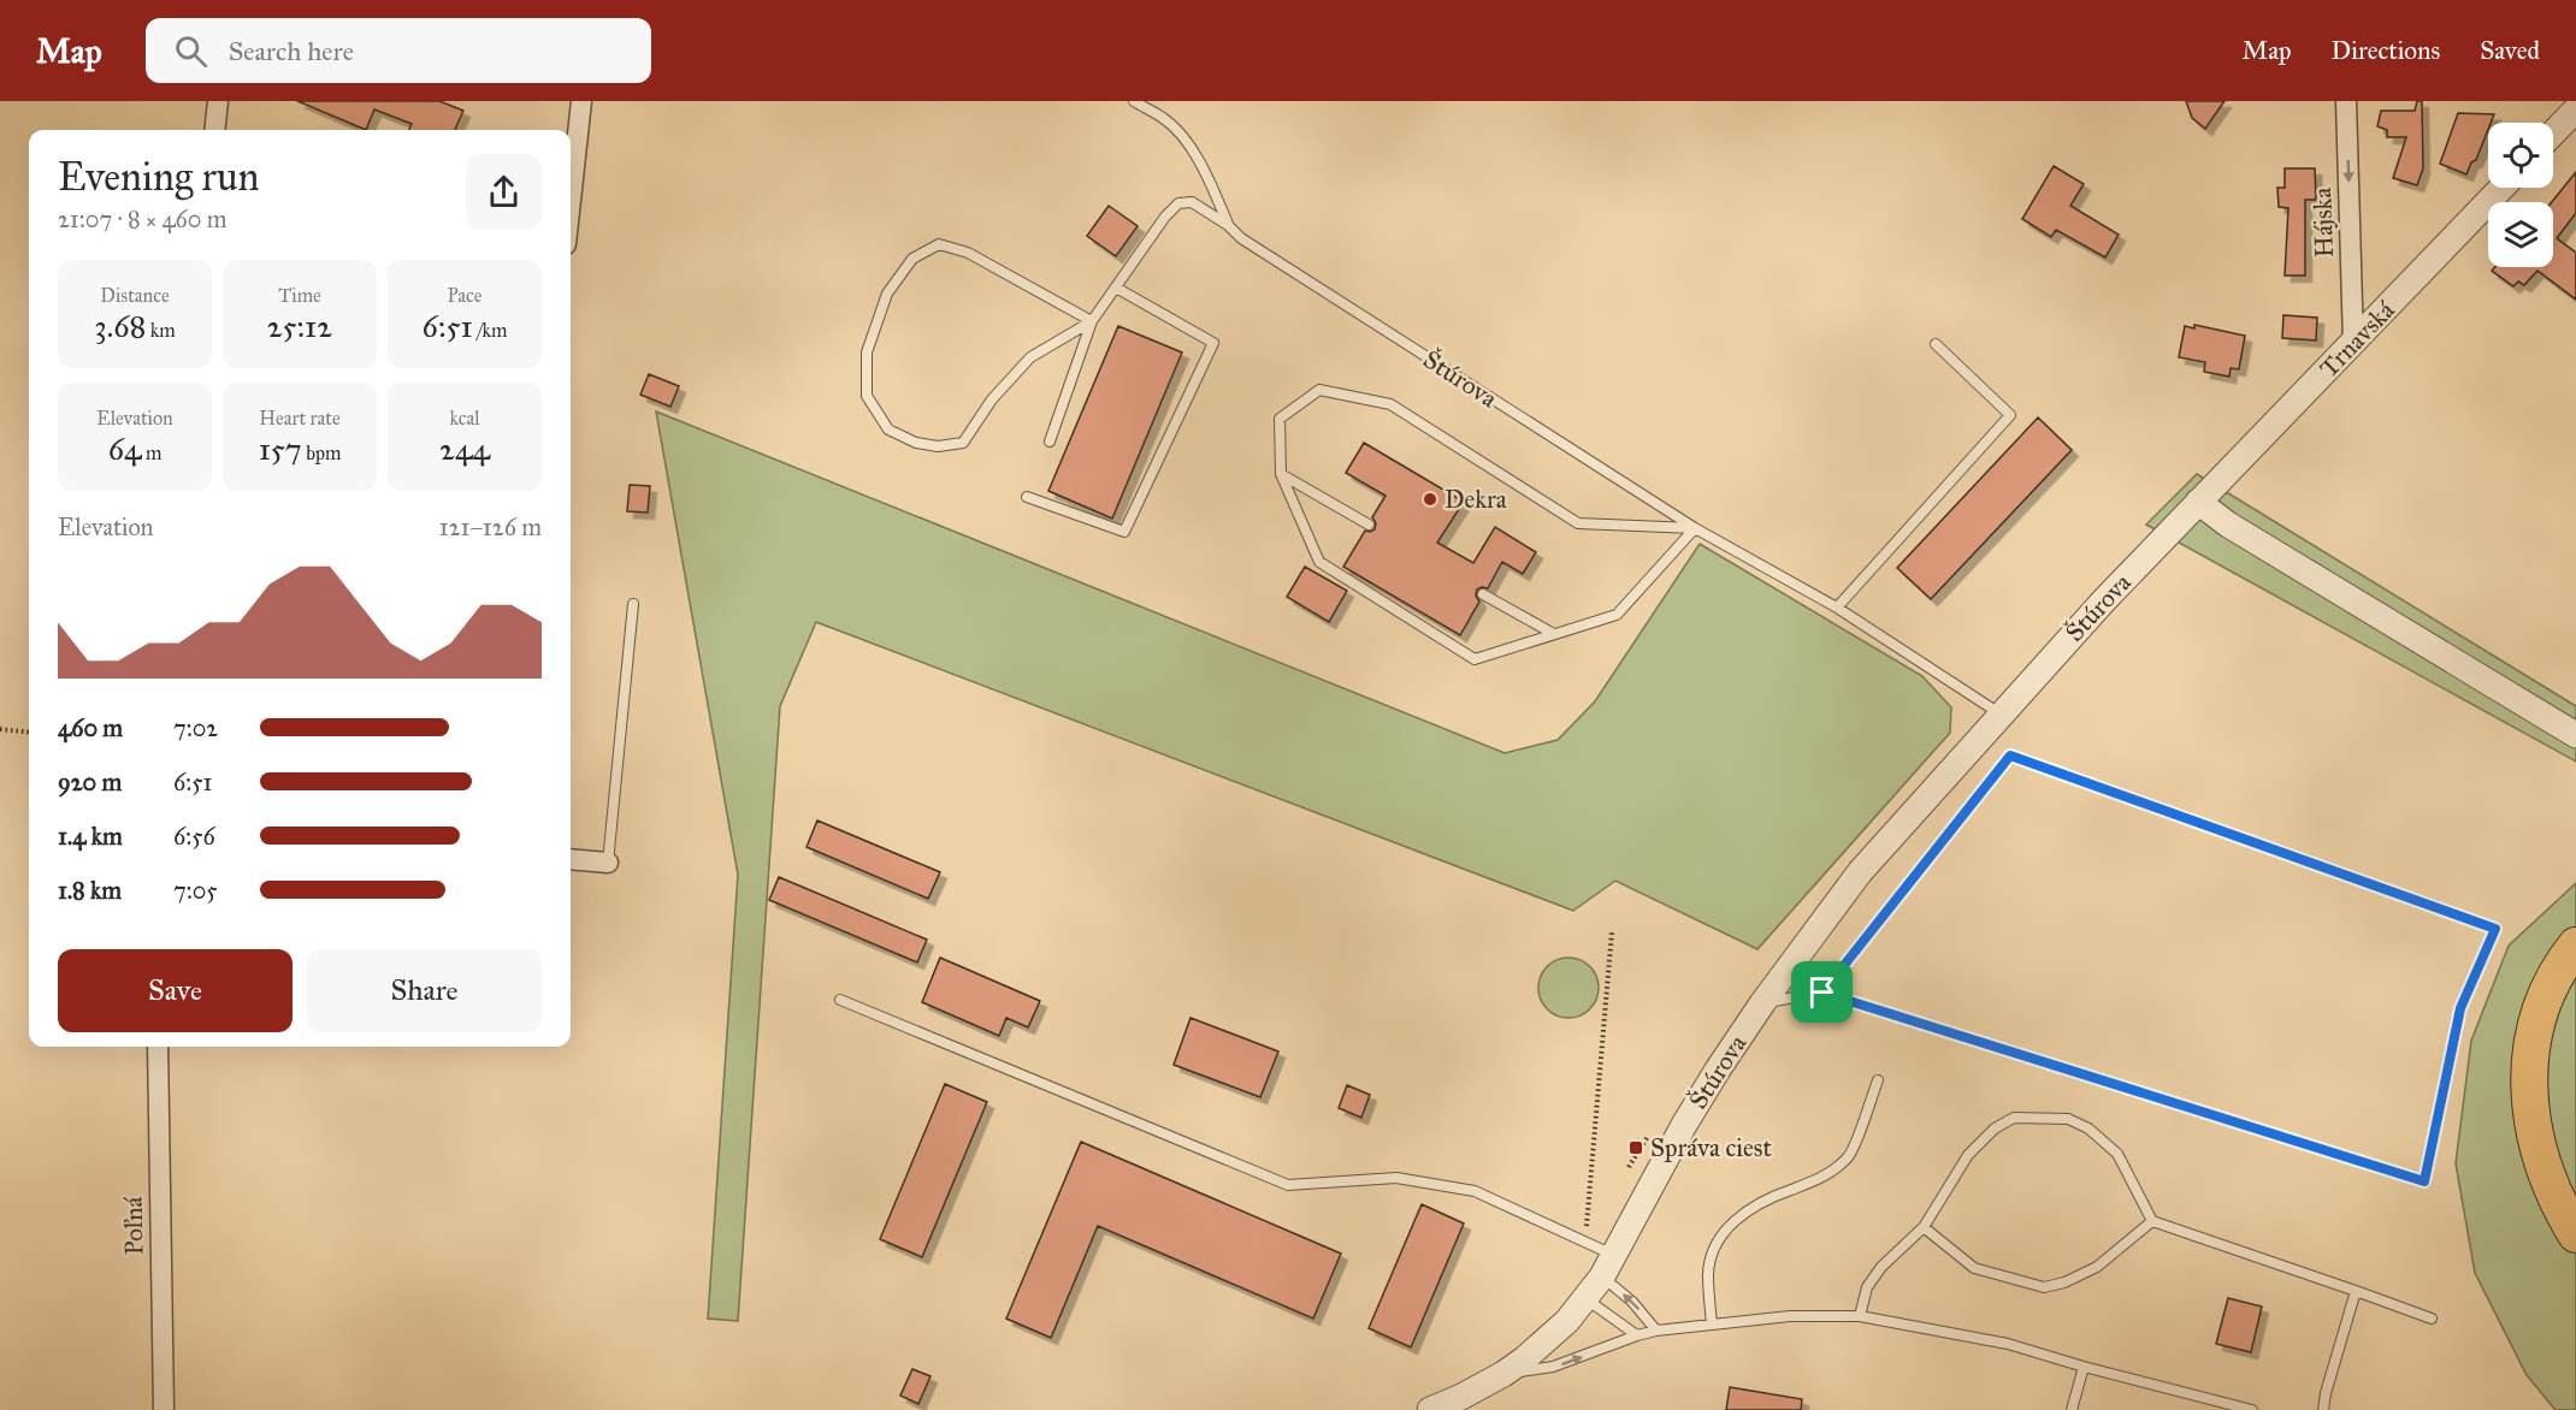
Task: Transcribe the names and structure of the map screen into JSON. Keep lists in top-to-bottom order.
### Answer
{
  "streets": {
    "street": [
      "Hájska",
      "Trnavská",
      "Štúrova",
      "Poľná"
    ]
  },
  "crossings": [
    ["Hájska", "Trnavská"],
    ["Trnavská", "Štúrova"]
  ],
  "one_way": ["Hájska"],
  "places": {
    "other": ["Dekra"],
    "transit": ["Správa ciest"]
  },
  "page": {
    "header": "Map",
    "search": "Search here",
    "nav": ["Map", "Directions", "Saved"],
    "heading": ["Evening run", "21:07 · 8 × 460 m"],
    "stats": [
      ["Distance", "3.68 km"],
      ["Time", "25:12"],
      ["Pace", "6:51 /km"],
      ["Elevation", "64 m"],
      ["Heart rate", "157 bpm"],
      ["kcal", "244"]
    ],
    "chart": ["Elevation", "121–126 m"],
    "list": [
      {
        "name": "460 m",
        "note": "7:02"
      },
      {
        "name": "920 m",
        "note": "6:51"
      },
      {
        "name": "1.4 km",
        "note": "6:56"
      },
      {
        "name": "1.8 km",
        "note": "7:05"
      }
    ],
    "buttons": ["Save", "Share"]
  }
}
